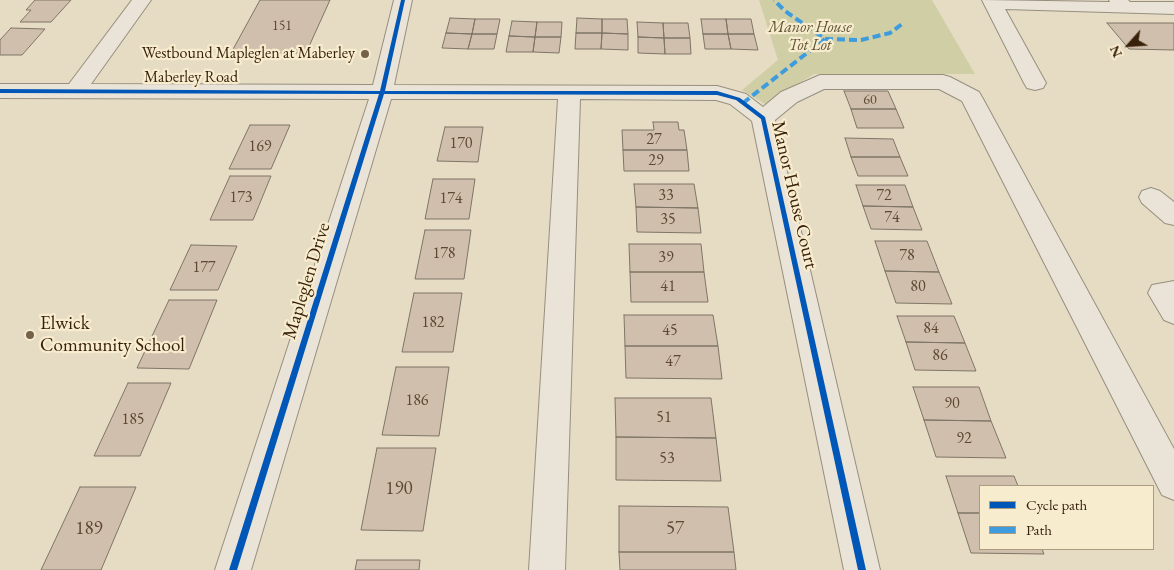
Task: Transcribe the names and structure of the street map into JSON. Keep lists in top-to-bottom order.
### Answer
{
  "streets": {
    "street": ["Maberley Road", "Manor House Court", "Mapleglen Drive"]
  },
  "crossings": [
    ["Maberley Road", "Manor House Court"],
    ["Maberley Road", "Mapleglen Drive"],
    ["Manor House Court", "Mapleglen Drive"]
  ],
  "parks": ["Manor House Tot Lot"],
  "places": ["Westbound Mapleglen at Maberley", "Elwick Community School"],
  "house_numbers": [
    "151",
    "60",
    "27",
    "170",
    "169",
    "29",
    "33",
    "72",
    "173",
    "174",
    "74",
    "35",
    "178",
    "78",
    "39",
    "177",
    "41",
    "80",
    "182",
    "84",
    "45",
    "86",
    "47",
    "186",
    "90",
    "51",
    "185",
    "92",
    "53",
    "190",
    "189",
    "57"
  ],
  "legend": ["Cycle path", "Path"],
  "north": "bottom left"
}
